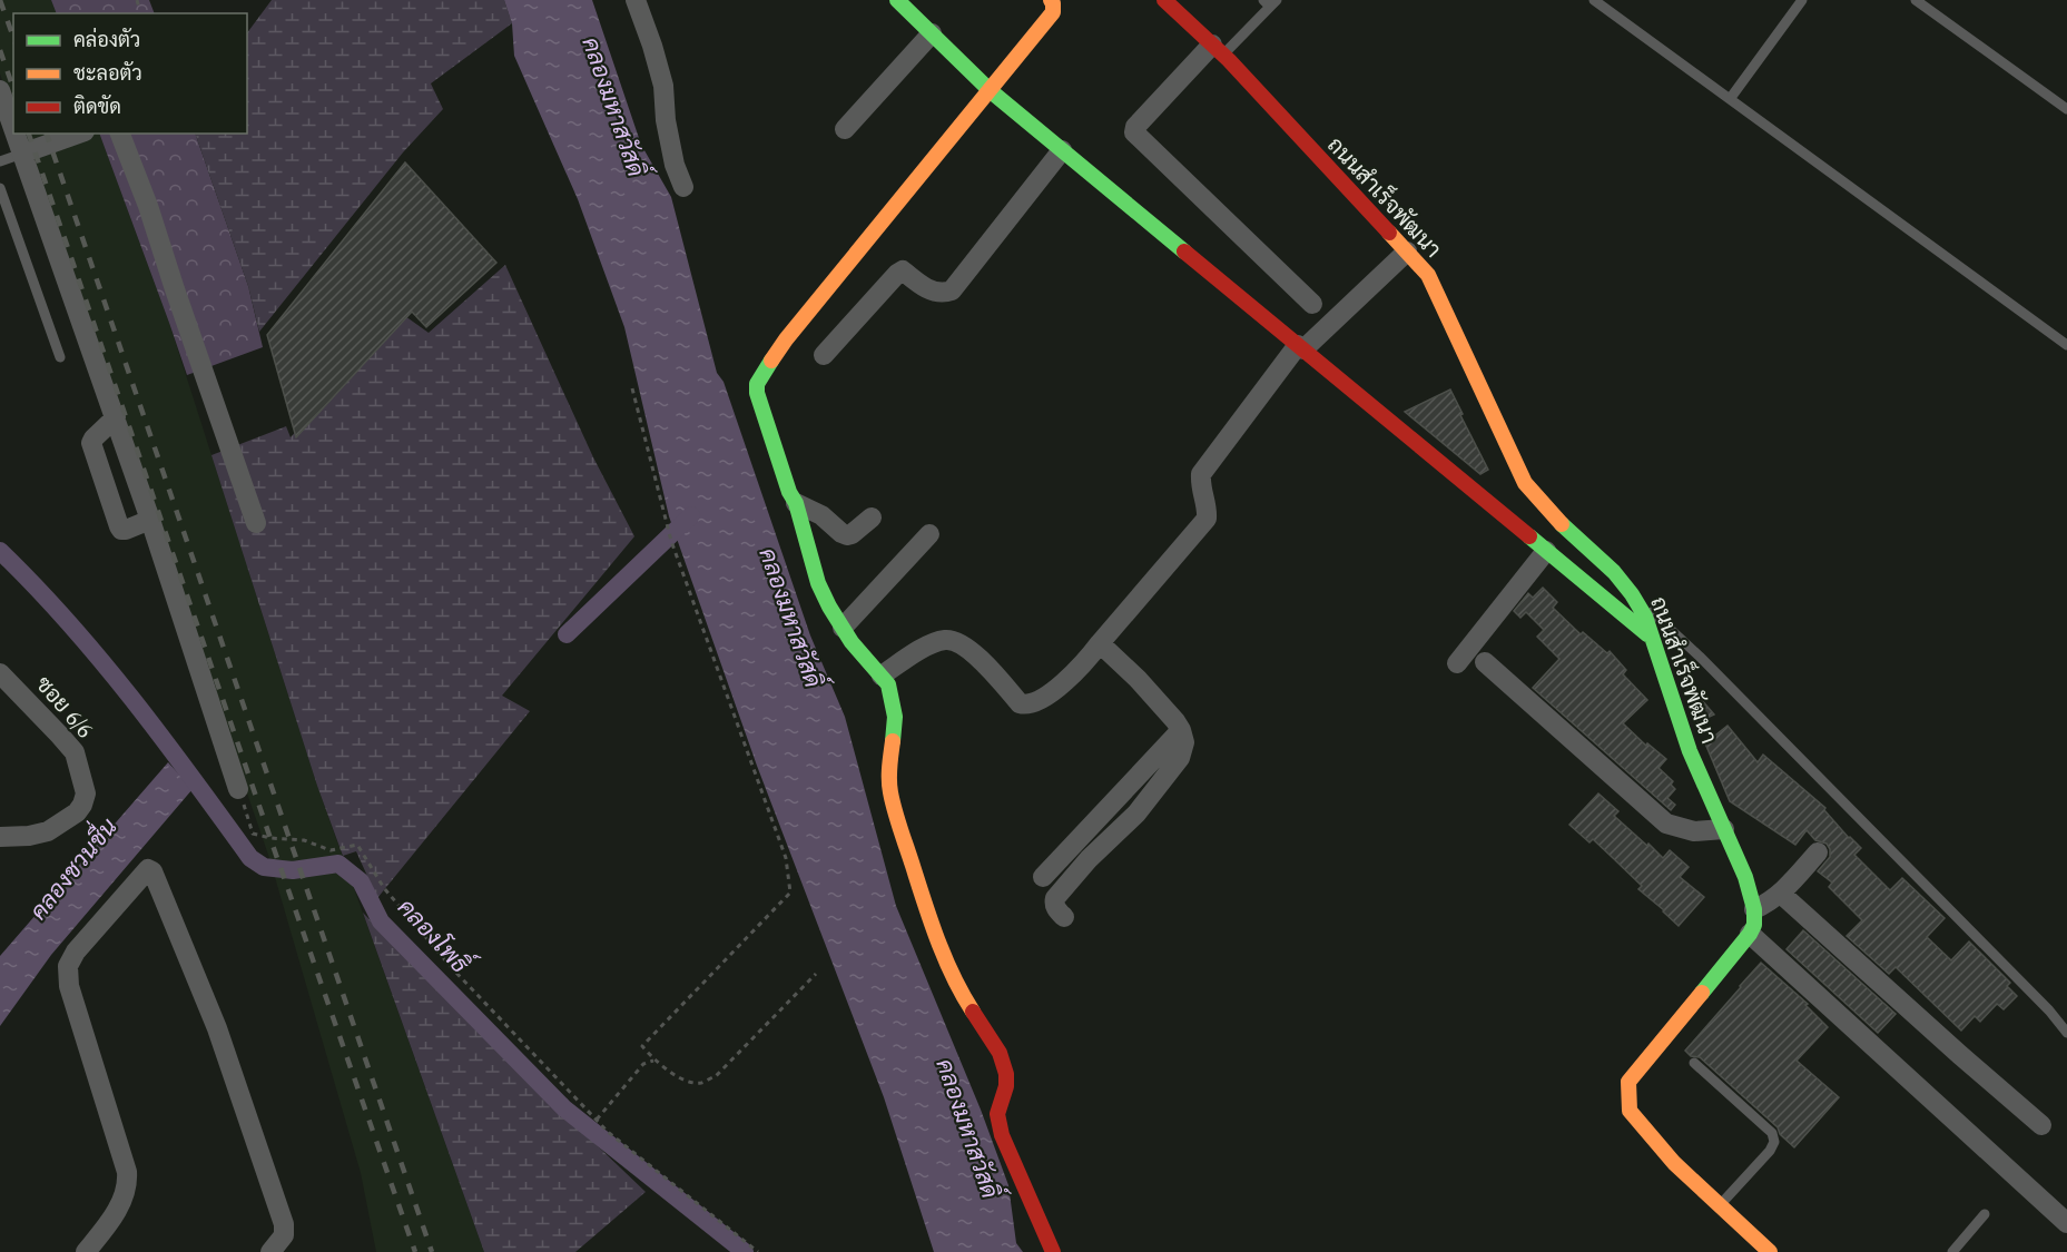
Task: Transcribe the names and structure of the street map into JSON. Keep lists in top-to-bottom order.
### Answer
{
  "streets": {
    "street": ["ถนนสำเร็จพัฒนา", "ซอย 6/6"]
  },
  "water": ["คลองมหาสวัสดิ์", "คลองชวนชื่น", "คลองโพธิ์"],
  "legend": ["คล่องตัว", "ชะลอตัว", "ติดขัด"]
}
